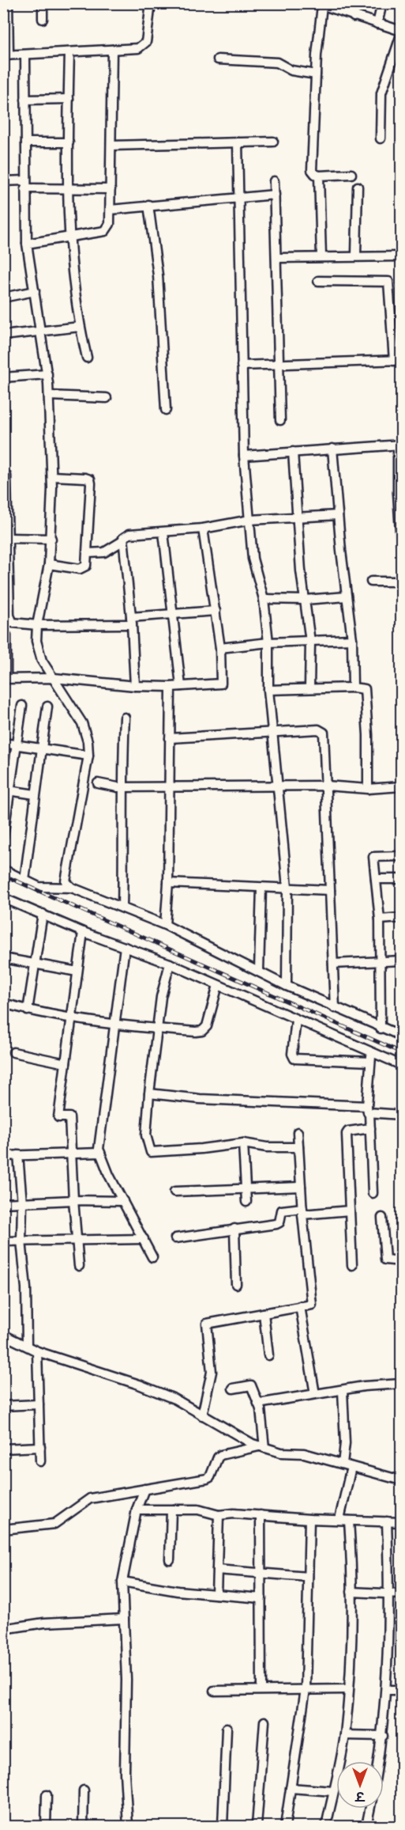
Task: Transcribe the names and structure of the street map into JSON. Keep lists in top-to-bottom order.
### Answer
{
  "north": "bottom"
}
